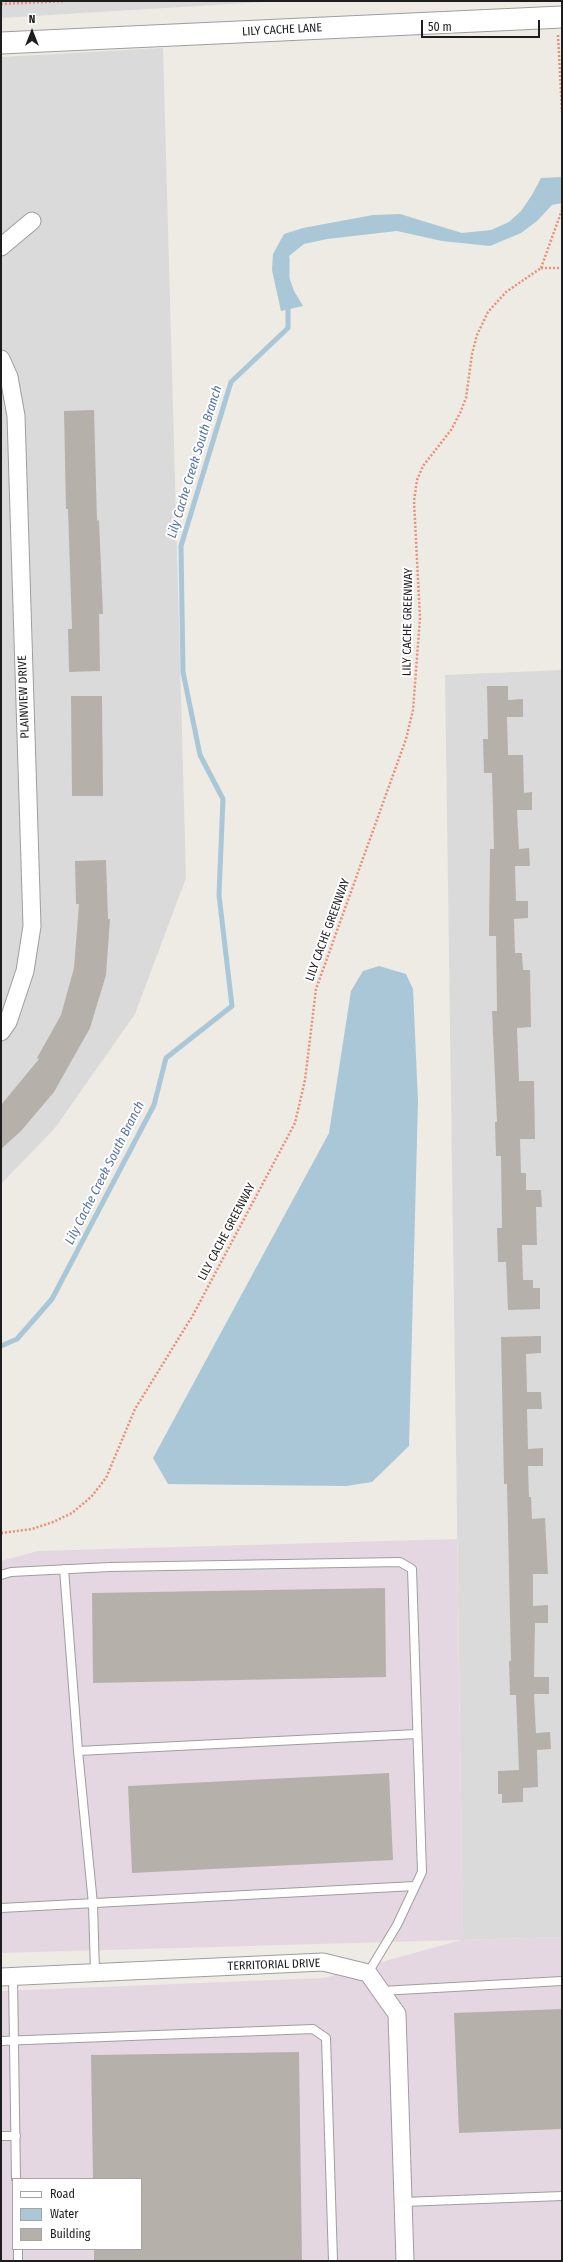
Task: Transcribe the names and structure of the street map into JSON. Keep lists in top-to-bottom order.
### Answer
{
  "streets": {
    "street": ["LILY CACHE LANE", "PLAINVIEW DRIVE", "TERRITORIAL DRIVE"],
    "path": ["LILY CACHE GREENWAY"]
  },
  "water": ["Lily Cache Creek South Branch"],
  "legend": ["Road", "Water", "Building"],
  "scale_bar": "50 m",
  "north": "top"
}
